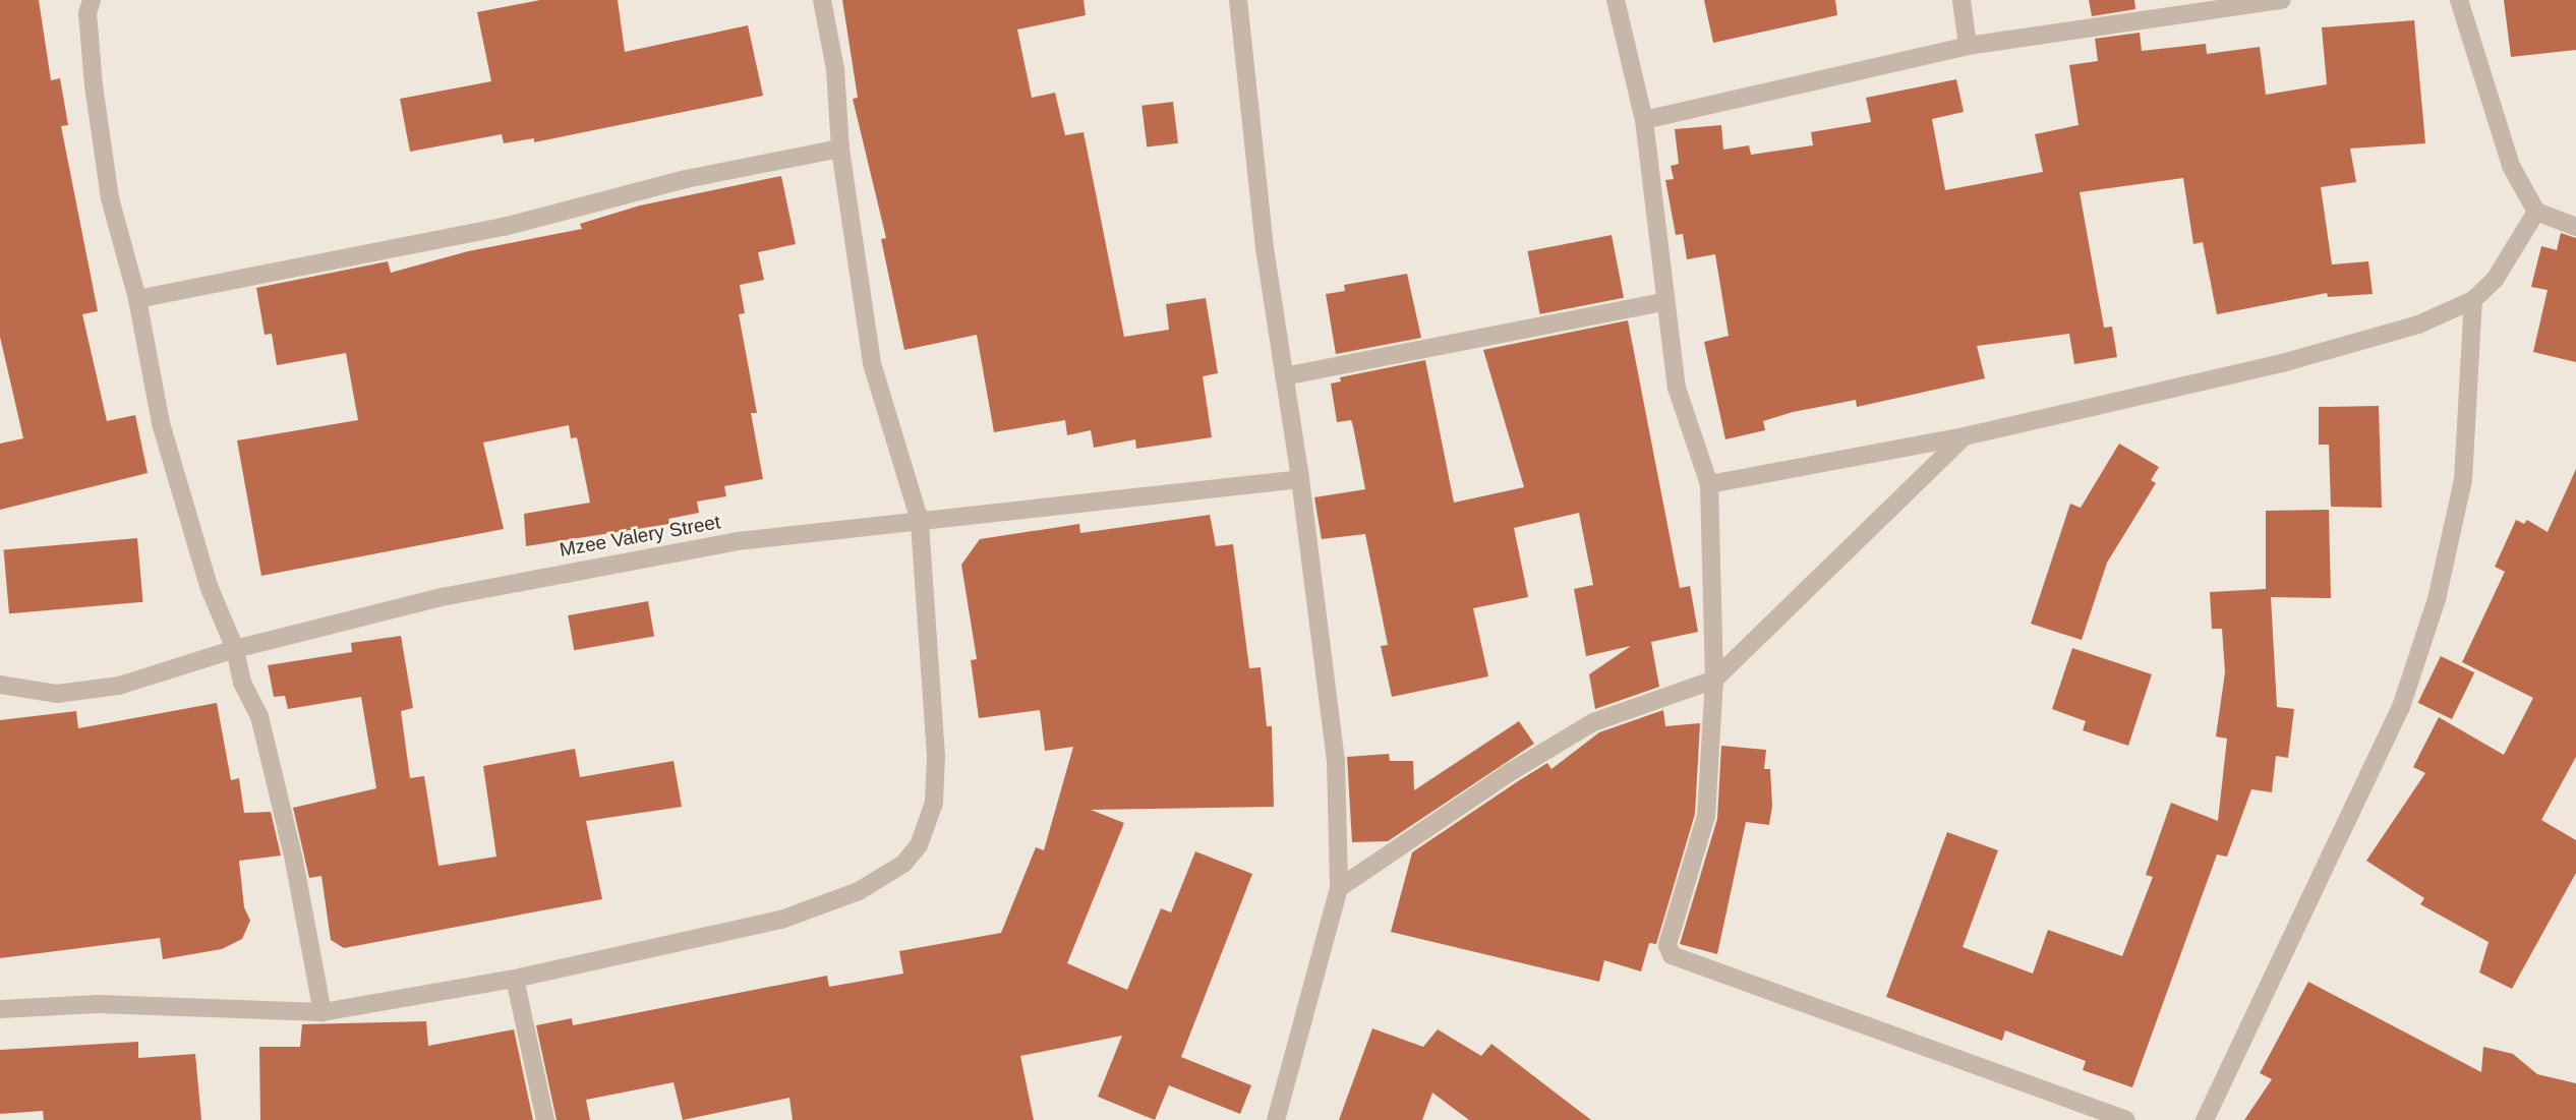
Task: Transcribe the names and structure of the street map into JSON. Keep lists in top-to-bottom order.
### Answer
{
  "streets": {
    "street": ["Mzee Valery Street"]
  }
}
